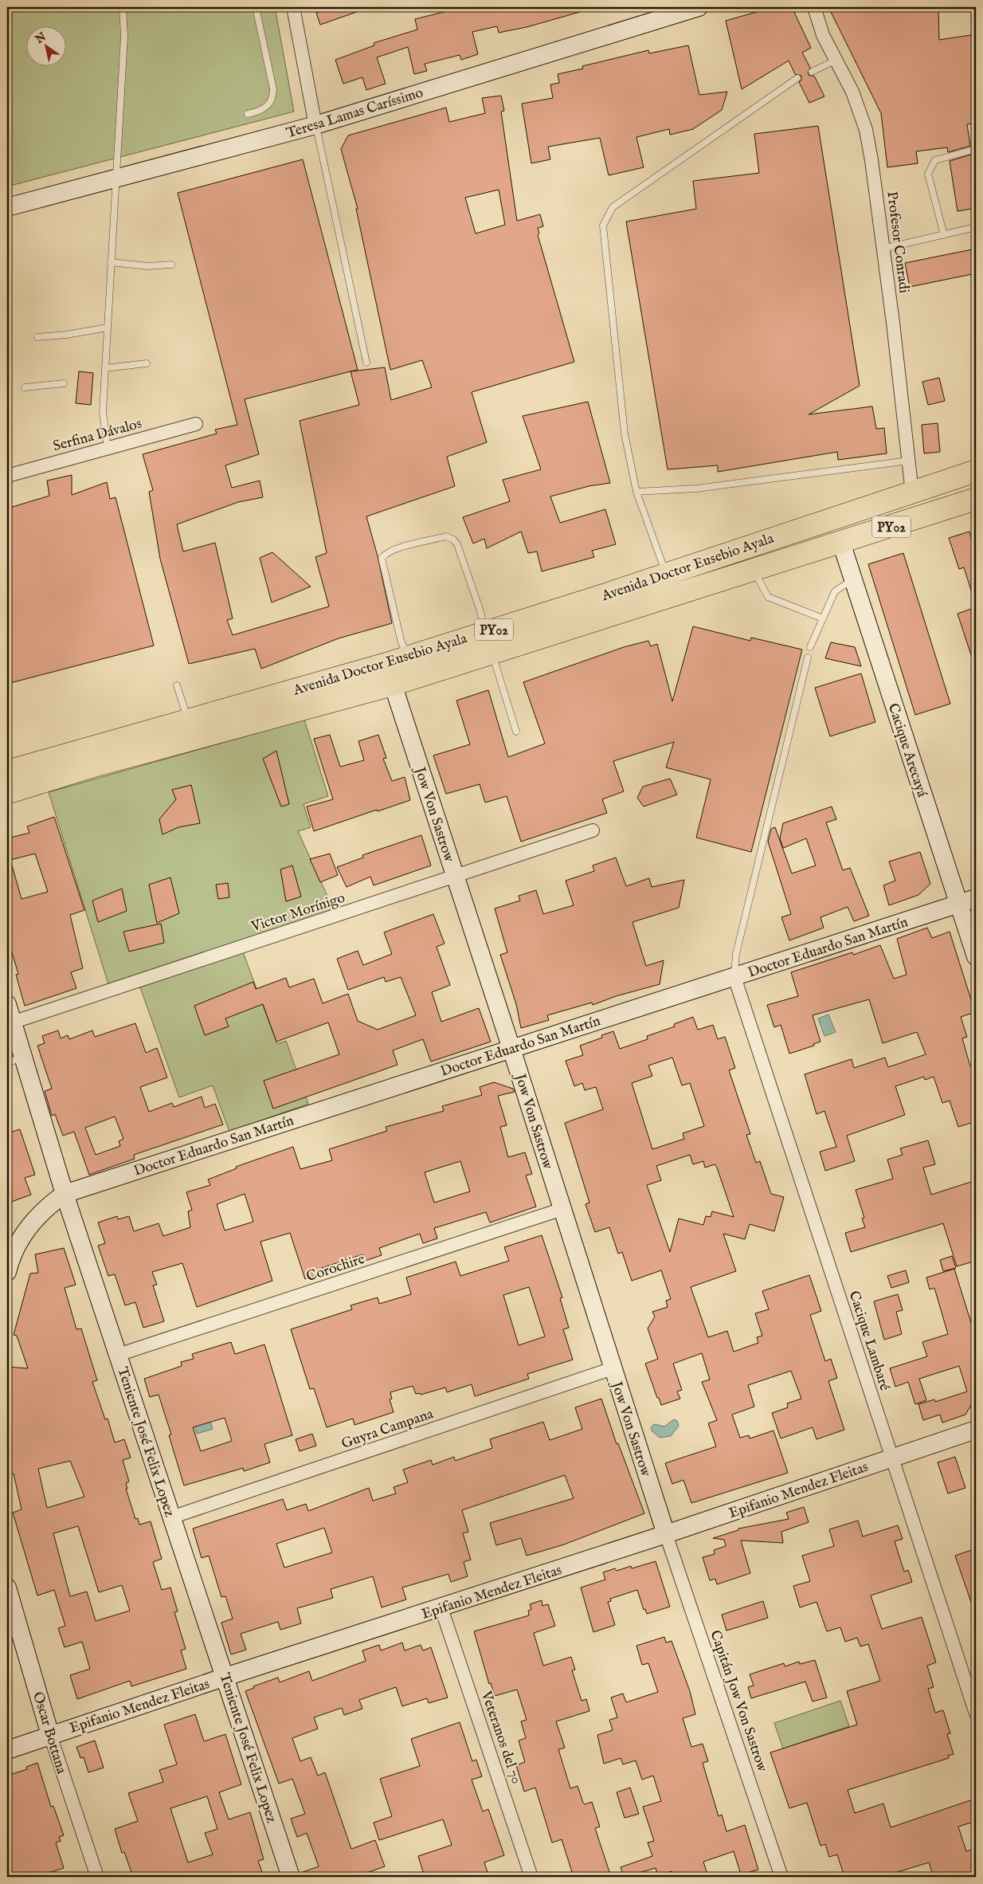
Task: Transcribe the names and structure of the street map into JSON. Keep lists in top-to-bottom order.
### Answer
{
  "streets": {
    "highway": ["PY02", "Avenida Doctor Eusebio Ayala"],
    "street": [
      "Teresa Lamas Caríssimo",
      "Profesor Conradi",
      "Serfina Dávalos",
      "Cacique Arecayá",
      "Jow Von Sastrow",
      "Victor Morínigo",
      "Doctor Eduardo San Martín",
      "Corochire",
      "Cacique Lambaré",
      "Guyra Campana",
      "Teniente José Felix Lopez",
      "Epifanio Mendez Fleitas",
      "Capitán Jow Von Sastrow",
      "Oscar Bottana",
      "Veteranos del 70"
    ]
  },
  "crossings": [
    ["Profesor Conradi", "Avenida Doctor Eusebio Ayala"],
    ["Avenida Doctor Eusebio Ayala", "Cacique Arecayá"],
    ["Avenida Doctor Eusebio Ayala", "Jow Von Sastrow"],
    ["Cacique Arecayá", "Doctor Eduardo San Martín"],
    ["Jow Von Sastrow", "Victor Morínigo"],
    ["Jow Von Sastrow", "Doctor Eduardo San Martín"],
    ["Jow Von Sastrow", "Corochire"],
    ["Jow Von Sastrow", "Guyra Campana"],
    ["Jow Von Sastrow", "Epifanio Mendez Fleitas"],
    ["Jow Von Sastrow", "Capitán Jow Von Sastrow"],
    ["Victor Morínigo", "Teniente José Felix Lopez"],
    ["Doctor Eduardo San Martín", "Cacique Lambaré"],
    ["Doctor Eduardo San Martín", "Teniente José Felix Lopez"],
    ["Corochire", "Teniente José Felix Lopez"],
    ["Cacique Lambaré", "Epifanio Mendez Fleitas"],
    ["Guyra Campana", "Teniente José Felix Lopez"],
    ["Teniente José Felix Lopez", "Epifanio Mendez Fleitas"],
    ["Epifanio Mendez Fleitas", "Capitán Jow Von Sastrow"],
    ["Epifanio Mendez Fleitas", "Oscar Bottana"],
    ["Epifanio Mendez Fleitas", "Veteranos del 70"]
  ],
  "north": "top left"
}
